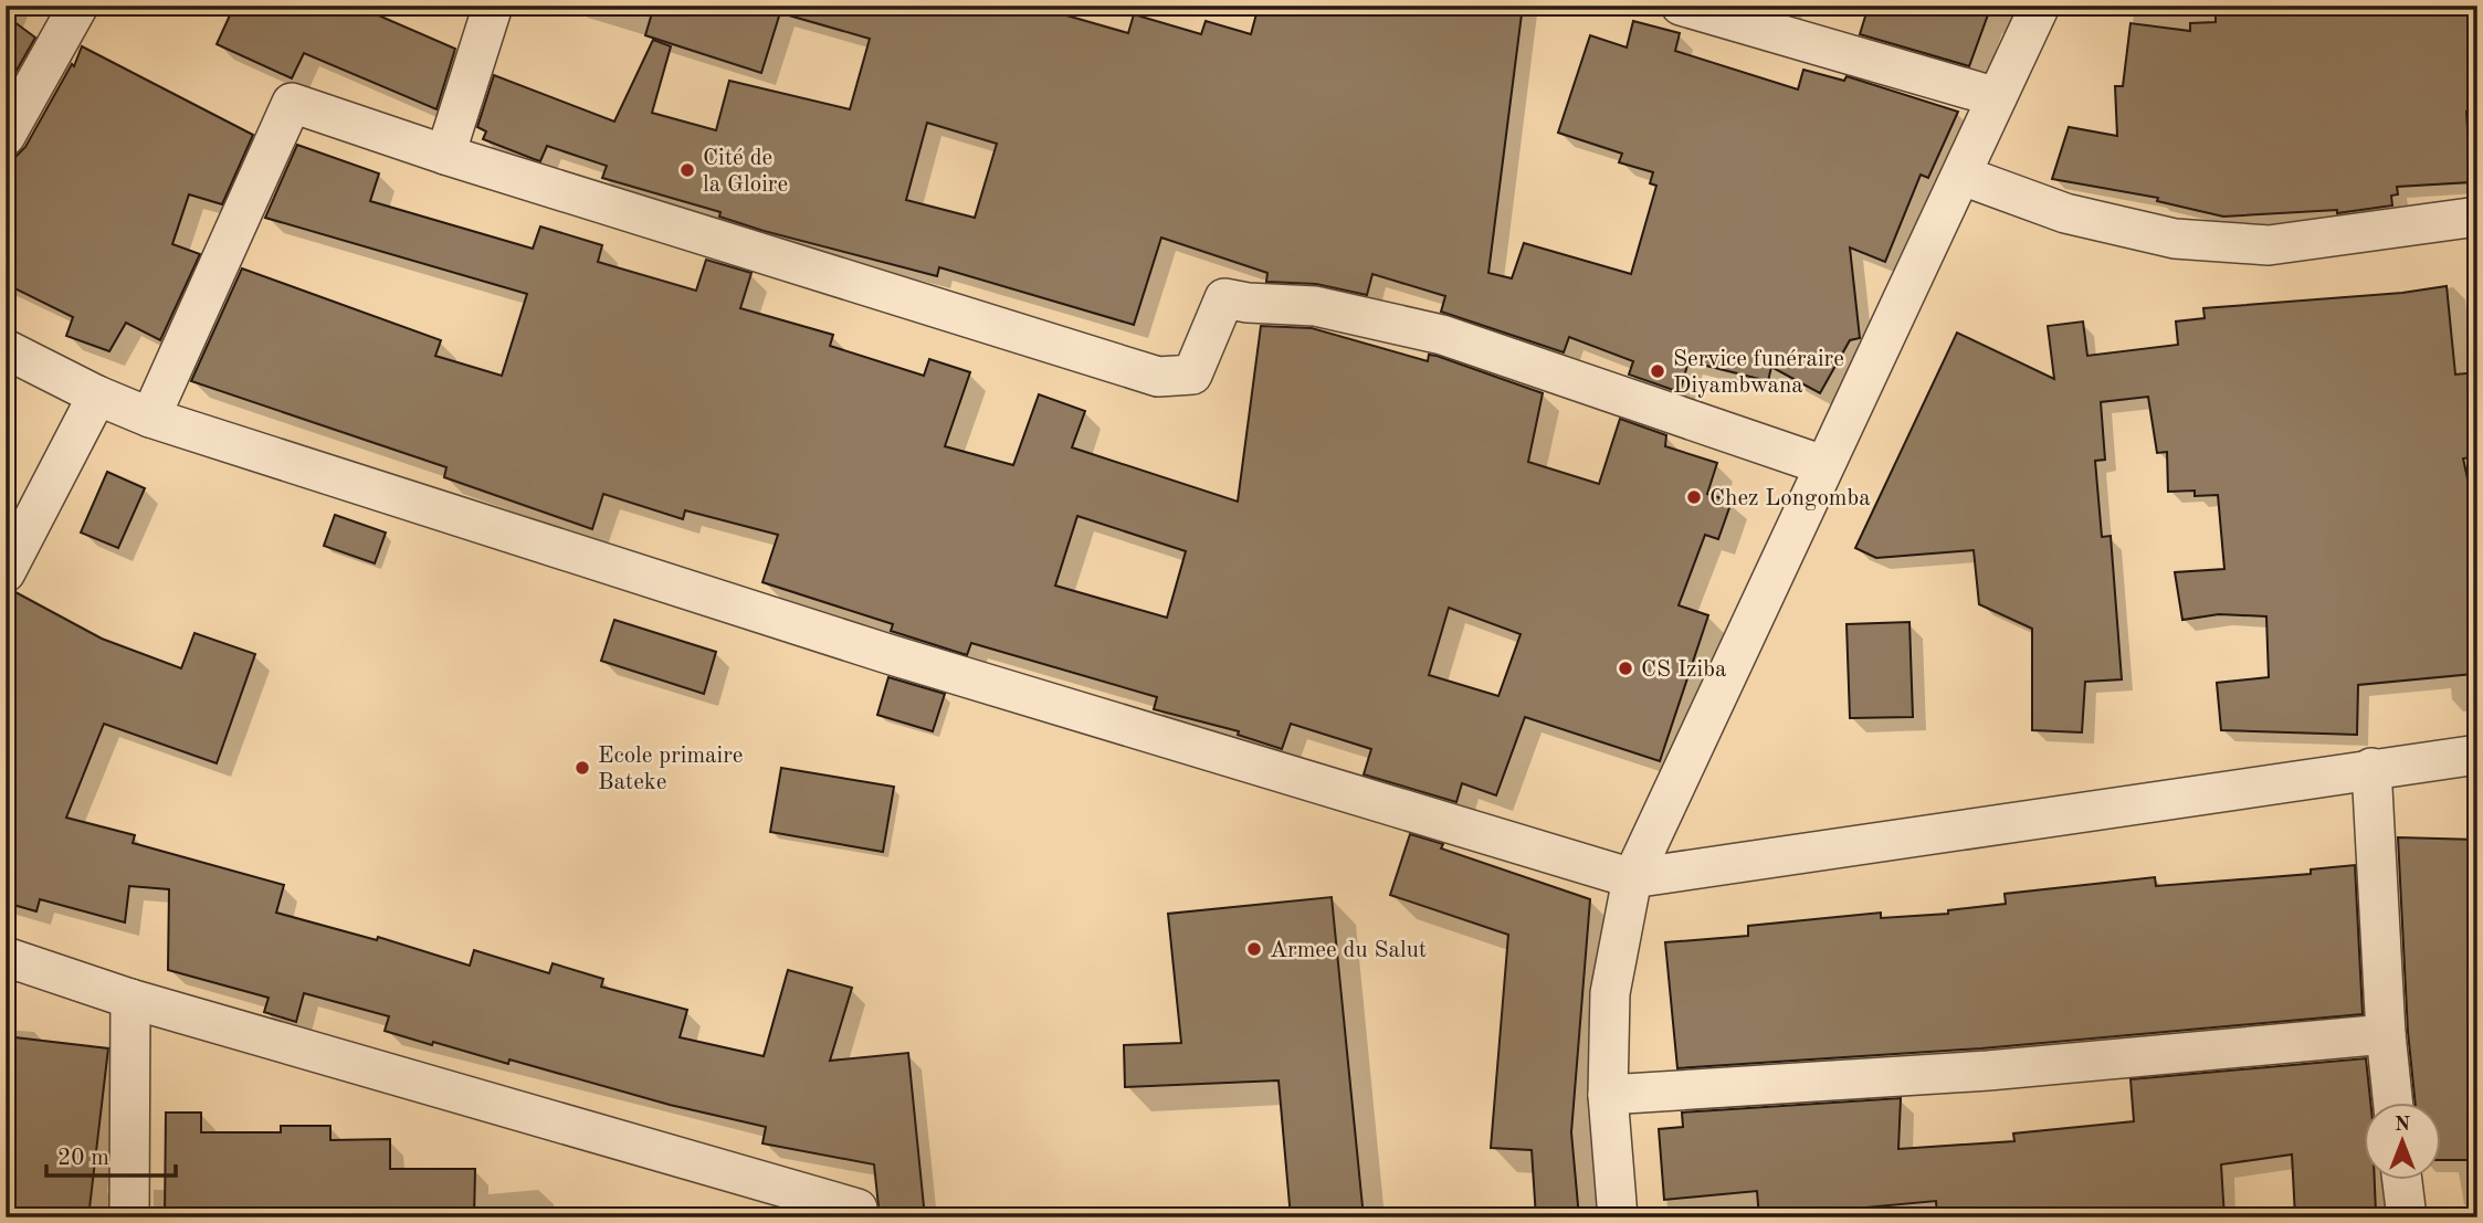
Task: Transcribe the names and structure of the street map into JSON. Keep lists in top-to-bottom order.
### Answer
{
  "places": [
    "Cité de la Gloire",
    "Service funéraire Diyambwana",
    "Chez Longomba",
    "CS Iziba",
    "Ecole primaire Bateke",
    "Armee du Salut"
  ],
  "scale_bar": "20 m",
  "north": "top"
}
